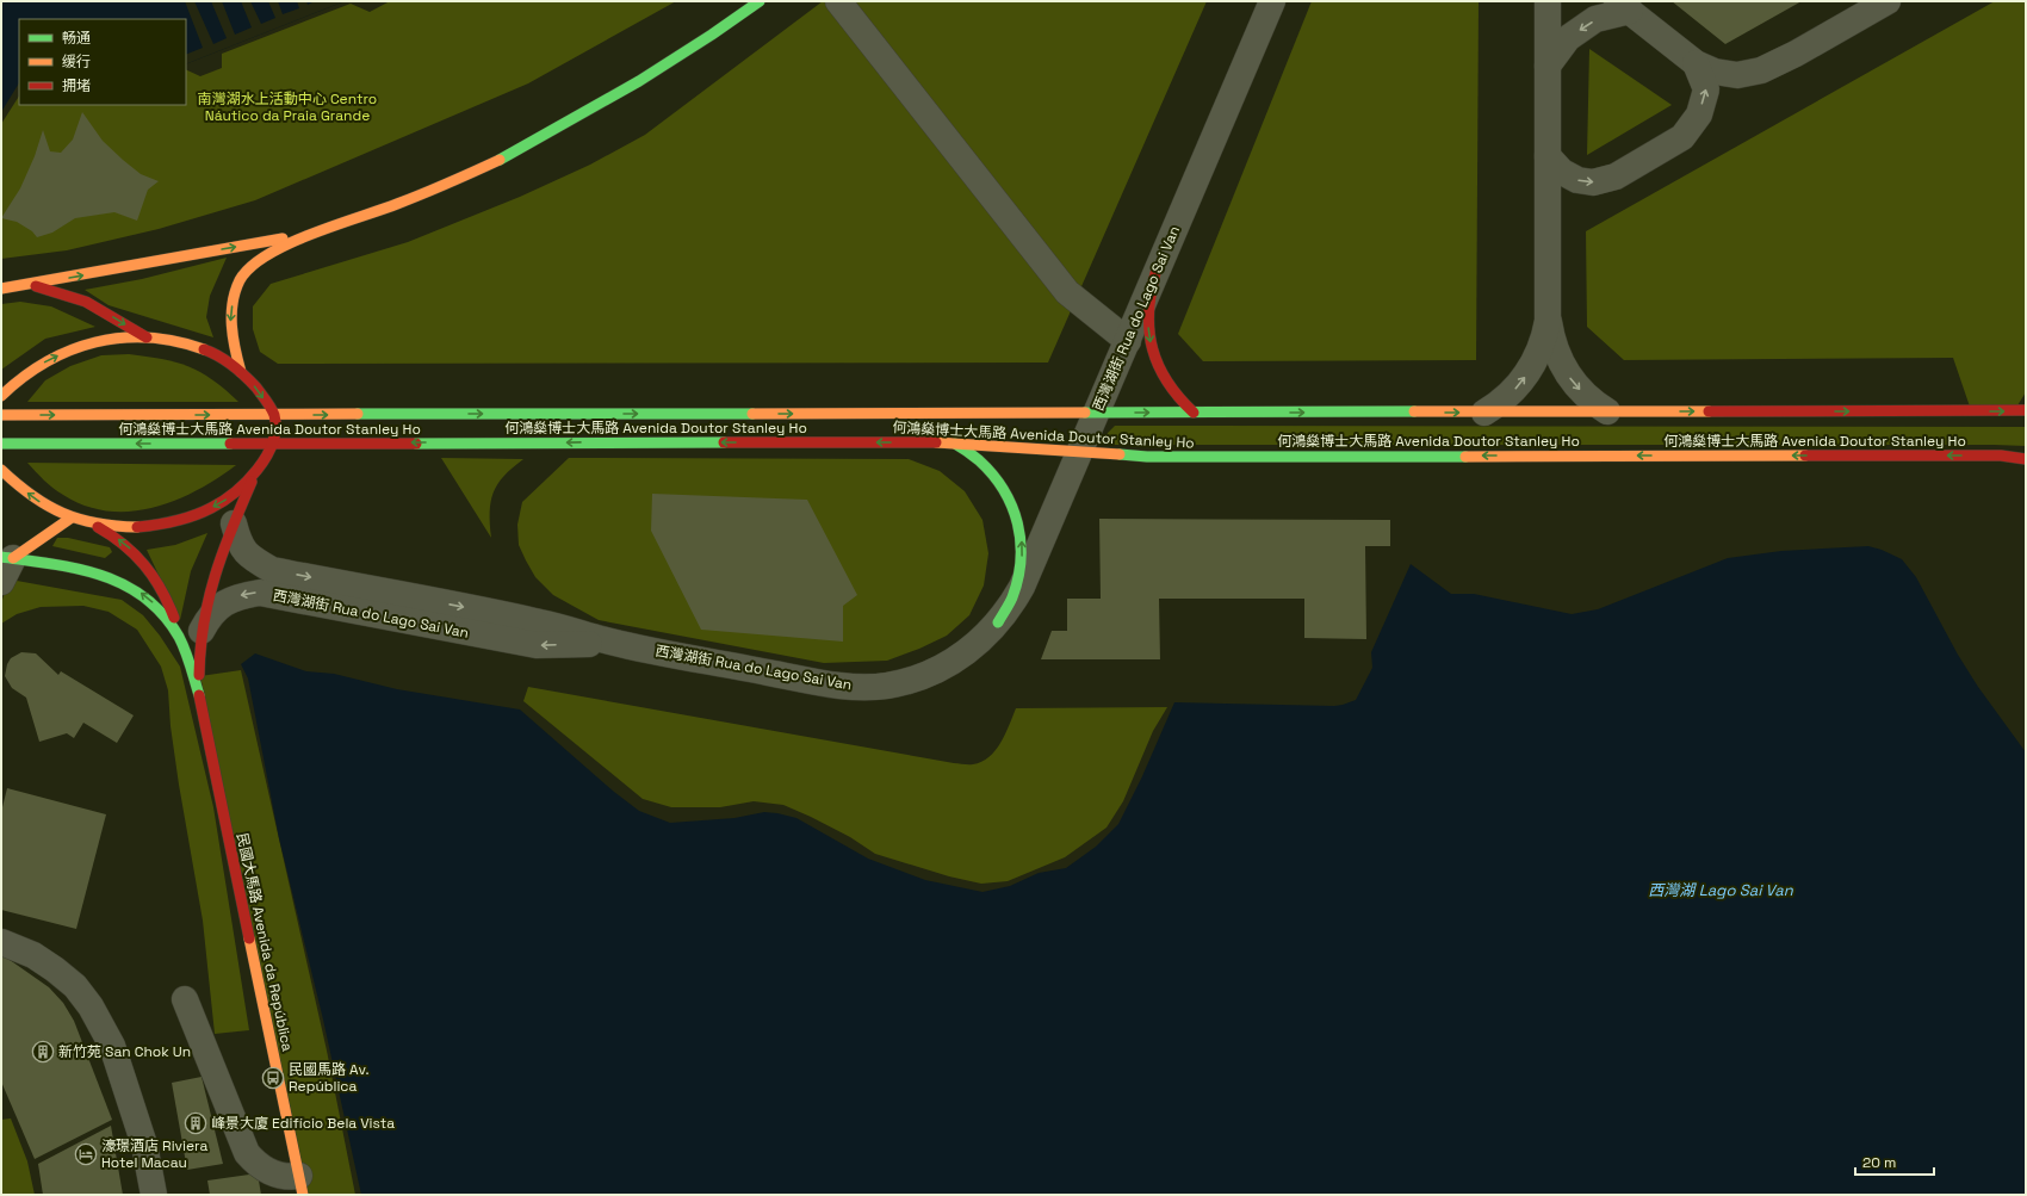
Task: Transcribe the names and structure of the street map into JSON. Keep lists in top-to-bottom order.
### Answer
{
  "streets": {
    "main road": ["何鴻燊博士大馬路 Avenida Doutor Stanley Ho", "民國大馬路 Avenida da República"],
    "street": ["西灣湖街 Rua do Lago Sai Van"]
  },
  "crossings": [
    ["西灣湖街 Rua do Lago Sai Van", "何鴻燊博士大馬路 Avenida Doutor Stanley Ho"],
    ["西灣湖街 Rua do Lago Sai Van", "民國大馬路 Avenida da República"]
  ],
  "water": ["西灣湖 Lago Sai Van"],
  "parks": ["南灣湖水上活動中心 Centro Náutico da Praia Grande"],
  "places": {
    "building": ["新竹苑 San Chok Un", "峰景大廈 Edifício Bela Vista"],
    "bus stop": ["民國馬路 Av. República"],
    "hotel": ["濠璟酒店 Riviera Hotel Macau"]
  },
  "legend": ["畅通", "缓行", "拥堵"],
  "scale_bar": "20 m"
}
